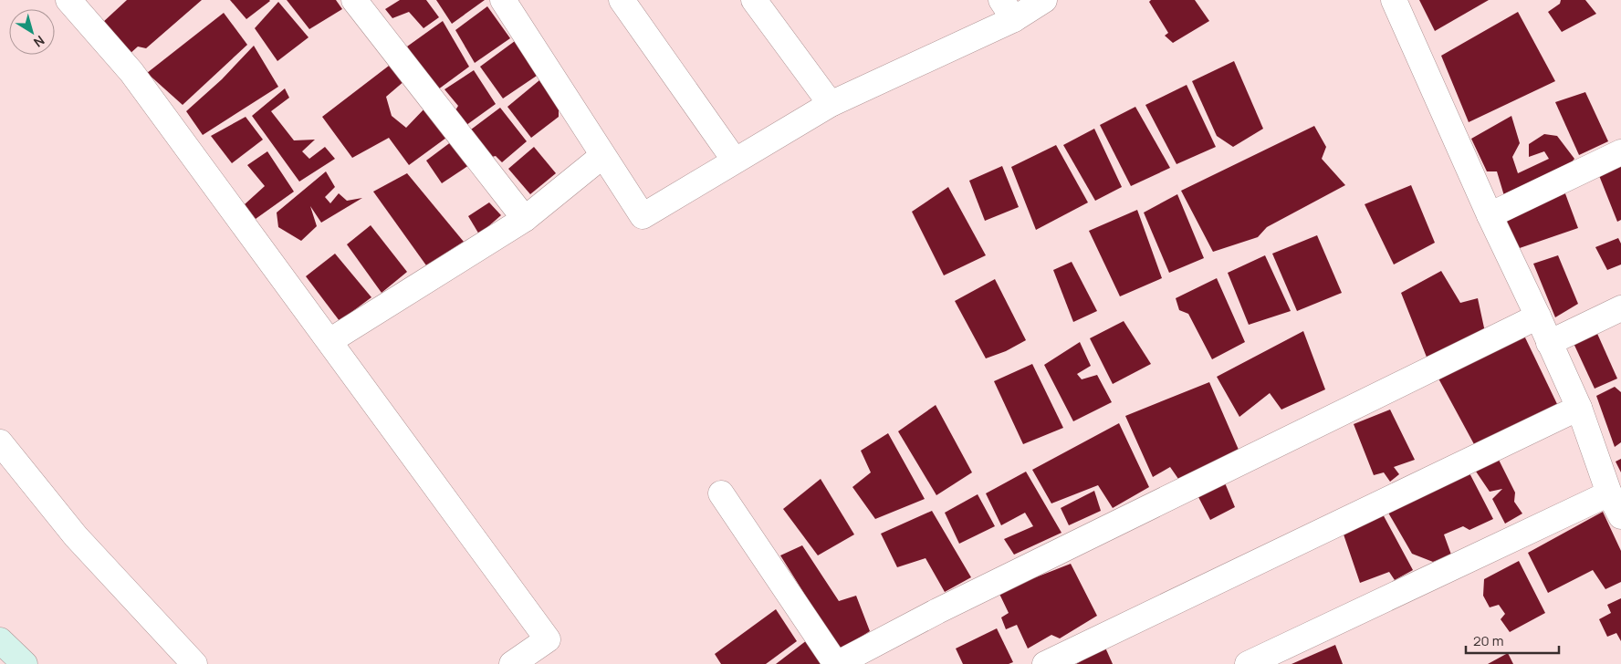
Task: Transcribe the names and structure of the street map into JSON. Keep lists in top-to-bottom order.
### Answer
{
  "scale_bar": "20 m",
  "north": "bottom right"
}
